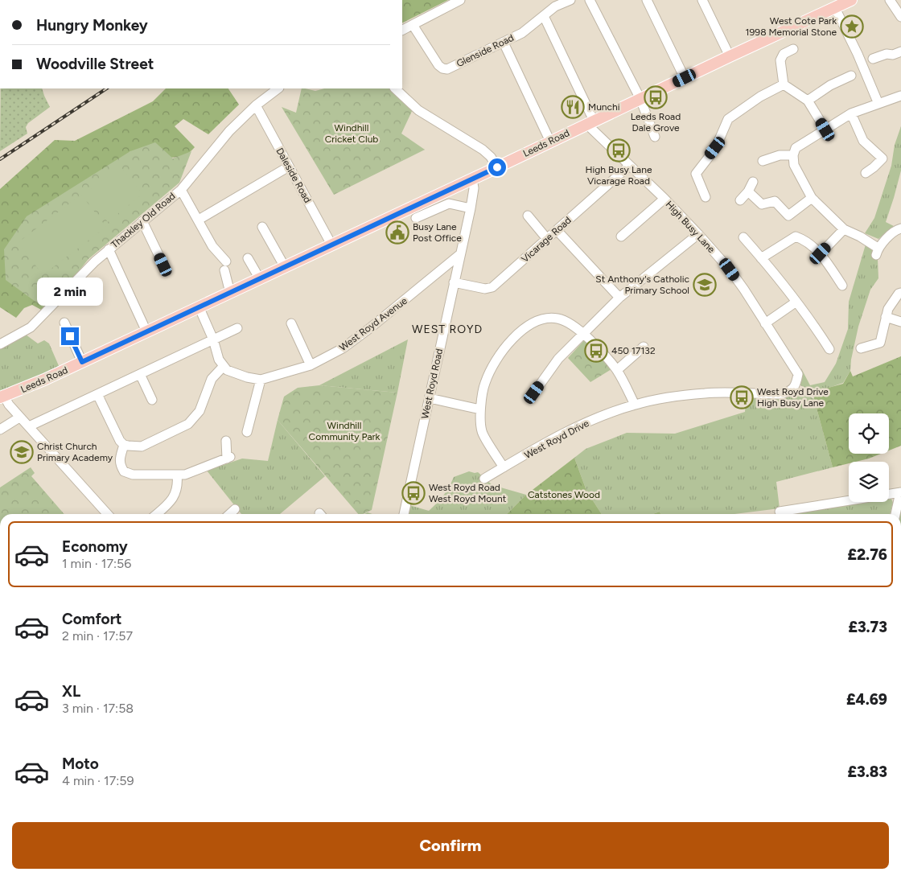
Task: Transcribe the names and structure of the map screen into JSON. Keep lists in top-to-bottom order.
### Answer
{
  "streets": {
    "main road": ["Leeds Road"],
    "street": [
      "Glenside Road",
      "Daleside Road",
      "Thackley Old Road",
      "High Busy Lane",
      "Vicarage Road",
      "West Royd Avenue",
      "West Royd Road",
      "West Royd Drive"
    ]
  },
  "crossings": [
    ["Leeds Road", "Daleside Road"],
    ["Leeds Road", "High Busy Lane"],
    ["Leeds Road", "West Royd Road"],
    ["Daleside Road", "Thackley Old Road"],
    ["High Busy Lane", "Vicarage Road"],
    ["High Busy Lane", "West Royd Drive"],
    ["Vicarage Road", "West Royd Road"],
    ["West Royd Avenue", "West Royd Road"]
  ],
  "districts": ["WEST ROYD"],
  "parks": ["Windhill Cricket Club", "Windhill Community Park", "Catstones Wood"],
  "places": {
    "place": ["West Cote Park 1998 Memorial Stone"],
    "bus stop": [
      "Leeds Road Dale Grove",
      "High Busy Lane Vicarage Road",
      "450 17132",
      "West Royd Drive High Busy Lane",
      "West Royd Road West Royd Mount"
    ],
    "restaurant": ["Munchi"],
    "public building": ["Busy Lane Post Office"],
    "school or university": ["St Anthony's Catholic Primary School", "Christ Church Primary Academy"]
  },
  "page": {
    "banner": ["Hungry Monkey", "Woodville Street"],
    "bubble": "2 min",
    "list": [
      {
        "name": "Economy",
        "note": "1 min · 17:56",
        "value": "£2.76"
      },
      {
        "name": "Comfort",
        "note": "2 min · 17:57",
        "value": "£3.73"
      },
      {
        "name": "XL",
        "note": "3 min · 17:58",
        "value": "£4.69"
      },
      {
        "name": "Moto",
        "note": "4 min · 17:59",
        "value": "£3.83"
      }
    ],
    "buttons": "Confirm"
  }
}
